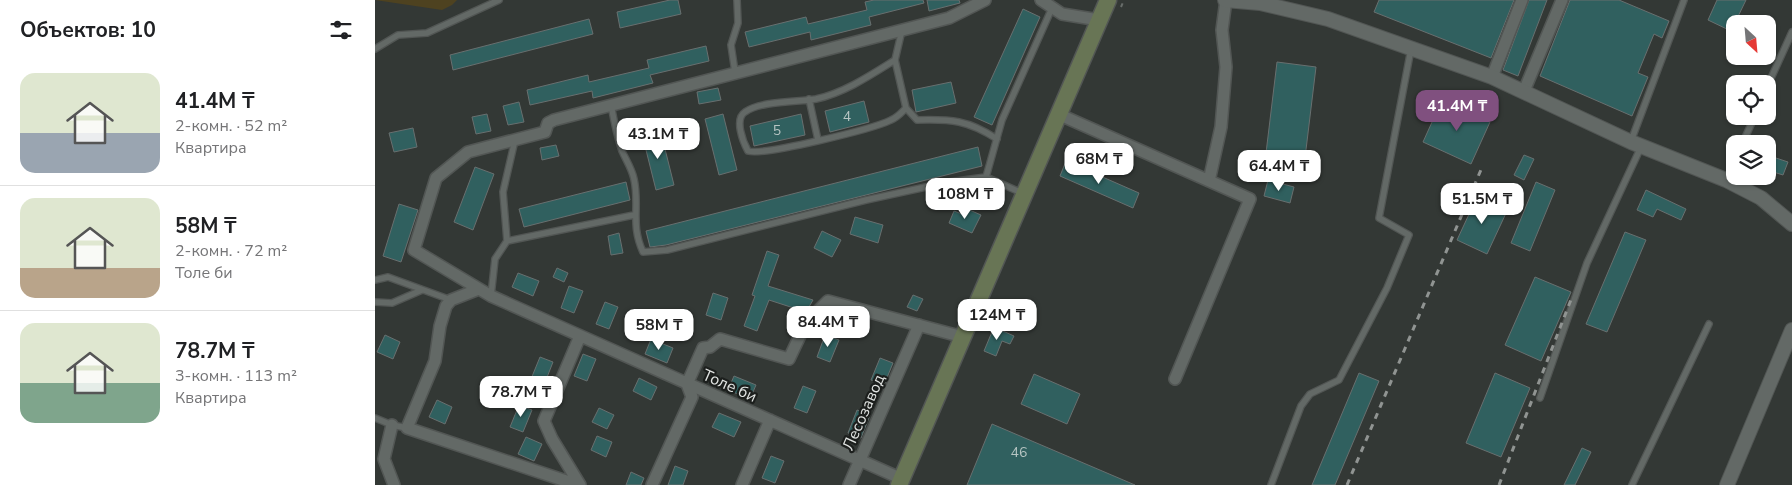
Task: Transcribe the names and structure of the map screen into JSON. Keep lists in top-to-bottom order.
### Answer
{
  "streets": {
    "street": ["Толе би", "Лесозавод"]
  },
  "crossings": [
    ["Толе би", "Лесозавод"]
  ],
  "house_numbers": ["4", "5", "46"],
  "north": "bottom right",
  "page": {
    "heading": "Объектов: 10",
    "list": [
      {
        "name": "41.4M ₸",
        "note": "2-комн. · 52 m² · Квартира"
      },
      {
        "name": "58M ₸",
        "note": "2-комн. · 72 m² · Толе би"
      },
      {
        "name": "78.7M ₸",
        "note": "3-комн. · 113 m² · Квартира"
      }
    ],
    "price": [
      "41.4M ₸",
      "43.1M ₸",
      "68M ₸",
      "64.4M ₸",
      "108M ₸",
      "51.5M ₸",
      "124M ₸",
      "84.4M ₸",
      "58M ₸",
      "78.7M ₸"
    ]
  }
}
